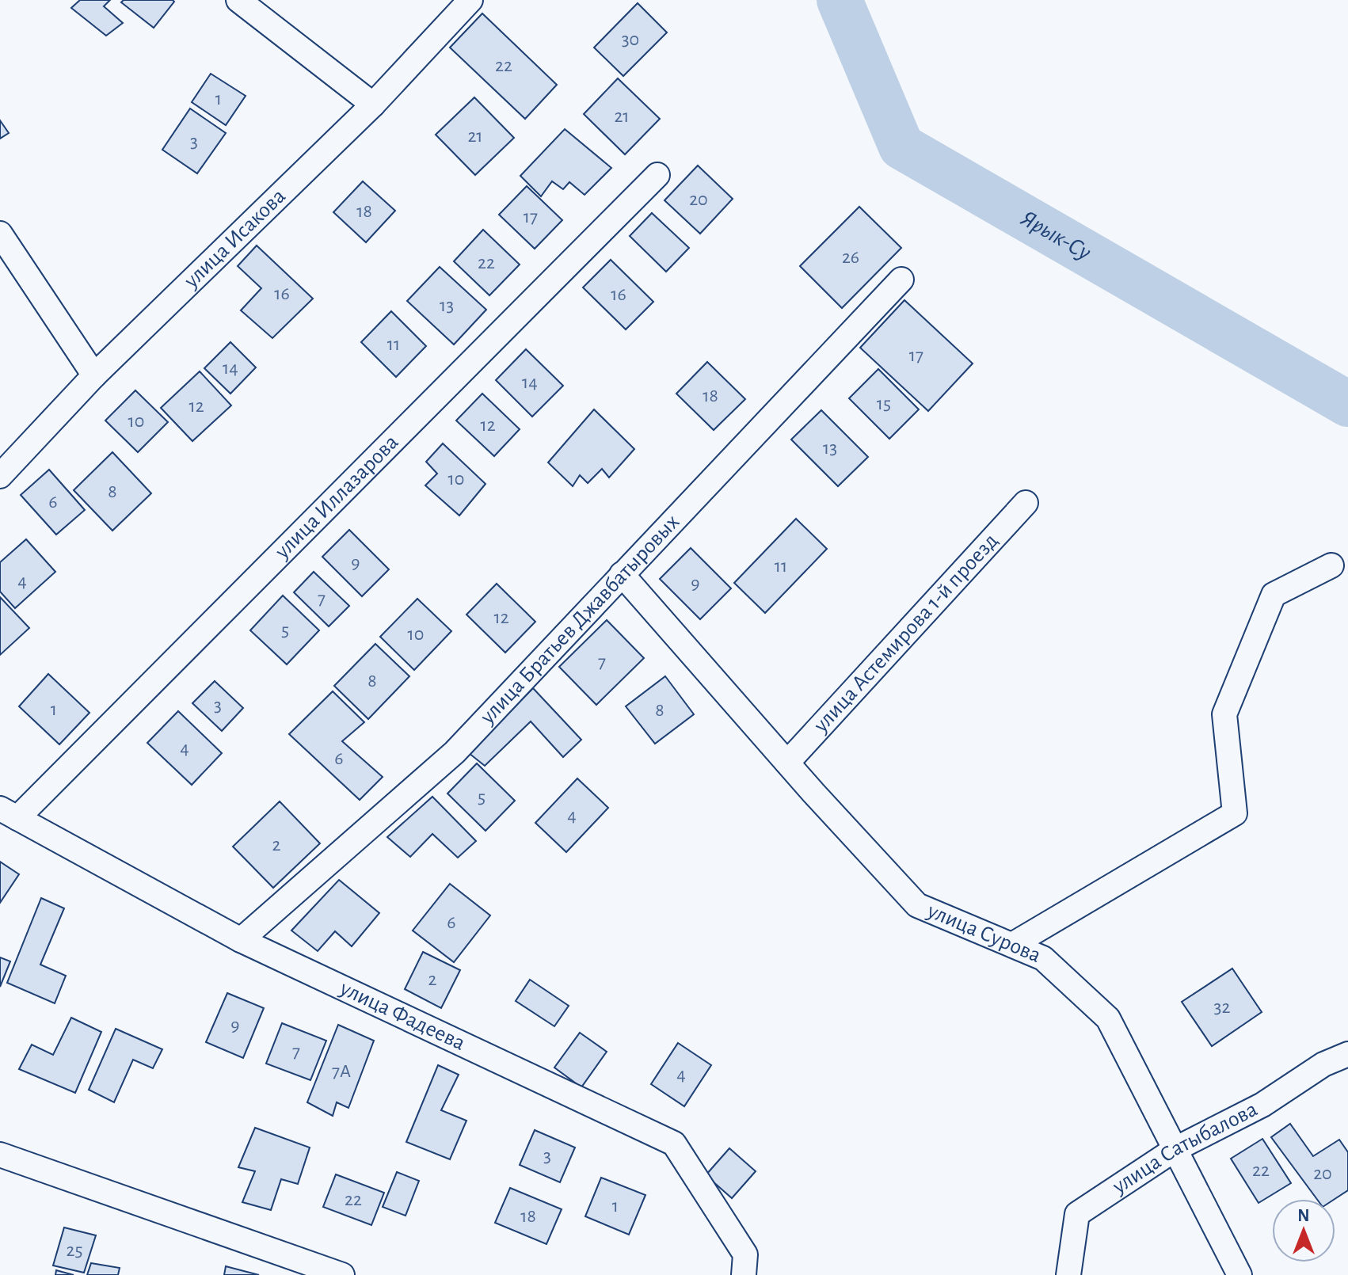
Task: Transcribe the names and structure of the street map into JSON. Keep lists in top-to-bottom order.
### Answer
{
  "streets": {
    "street": [
      "улица Исакова",
      "улица Иллазарова",
      "улица Братьев Джавбатыровых",
      "улица Астемирова 1-й проезд",
      "улица Сурова",
      "улица Фадеева",
      "улица Сатыбалова"
    ]
  },
  "crossings": [
    ["улица Иллазарова", "улица Фадеева"],
    ["улица Братьев Джавбатыровых", "улица Сурова"],
    ["улица Братьев Джавбатыровых", "улица Фадеева"],
    ["улица Астемирова 1-й проезд", "улица Сурова"],
    ["улица Сурова", "улица Сатыбалова"]
  ],
  "water": ["Ярык-Су"],
  "house_numbers": [
    "30",
    "22",
    "1",
    "21",
    "21",
    "3",
    "20",
    "18",
    "17",
    "26",
    "22",
    "16",
    "16",
    "13",
    "11",
    "17",
    "14",
    "14",
    "18",
    "15",
    "12",
    "10",
    "12",
    "13",
    "10",
    "8",
    "6",
    "9",
    "11",
    "4",
    "9",
    "7",
    "12",
    "5",
    "10",
    "7",
    "8",
    "3",
    "1",
    "8",
    "4",
    "6",
    "5",
    "4",
    "2",
    "6",
    "2",
    "32",
    "9",
    "7",
    "7А",
    "4",
    "3",
    "22",
    "20",
    "22",
    "1",
    "18",
    "25"
  ],
  "north": "top"
}
